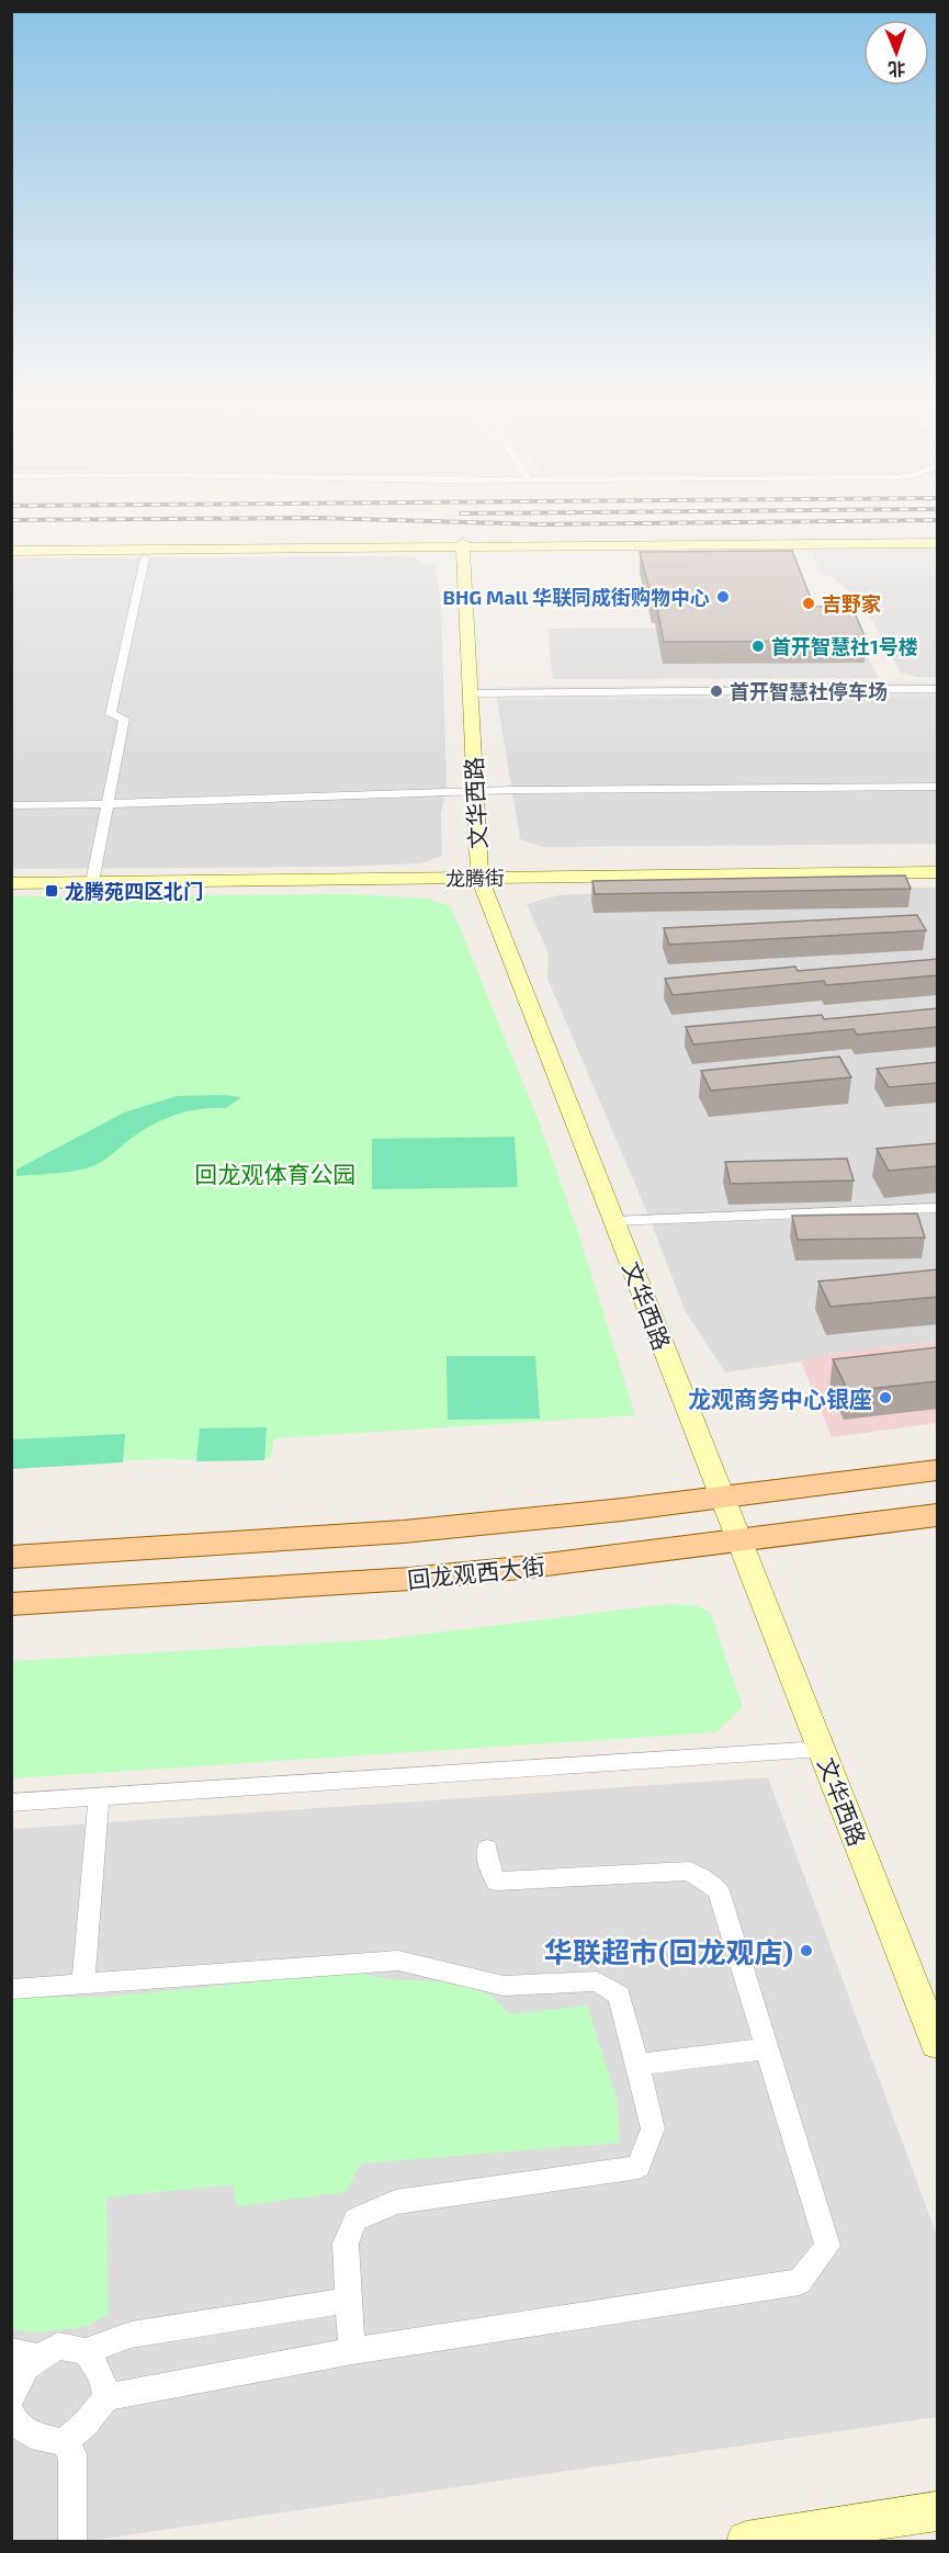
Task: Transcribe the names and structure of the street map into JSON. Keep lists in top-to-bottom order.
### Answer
{
  "streets": {
    "main road": ["文华西路", "龙腾街", "回龙观西大街"]
  },
  "crossings": [
    ["文华西路", "龙腾街"],
    ["文华西路", "回龙观西大街"]
  ],
  "parks": ["回龙观体育公园"],
  "places": {
    "other": [
      "BHG Mall 华联同成街购物中心",
      "吉野家",
      "首开智慧社1号楼",
      "首开智慧社停车场",
      "龙观商务中心银座",
      "华联超市(回龙观店)"
    ],
    "transit": ["龙腾苑四区北门"]
  },
  "north": "bottom"
}
